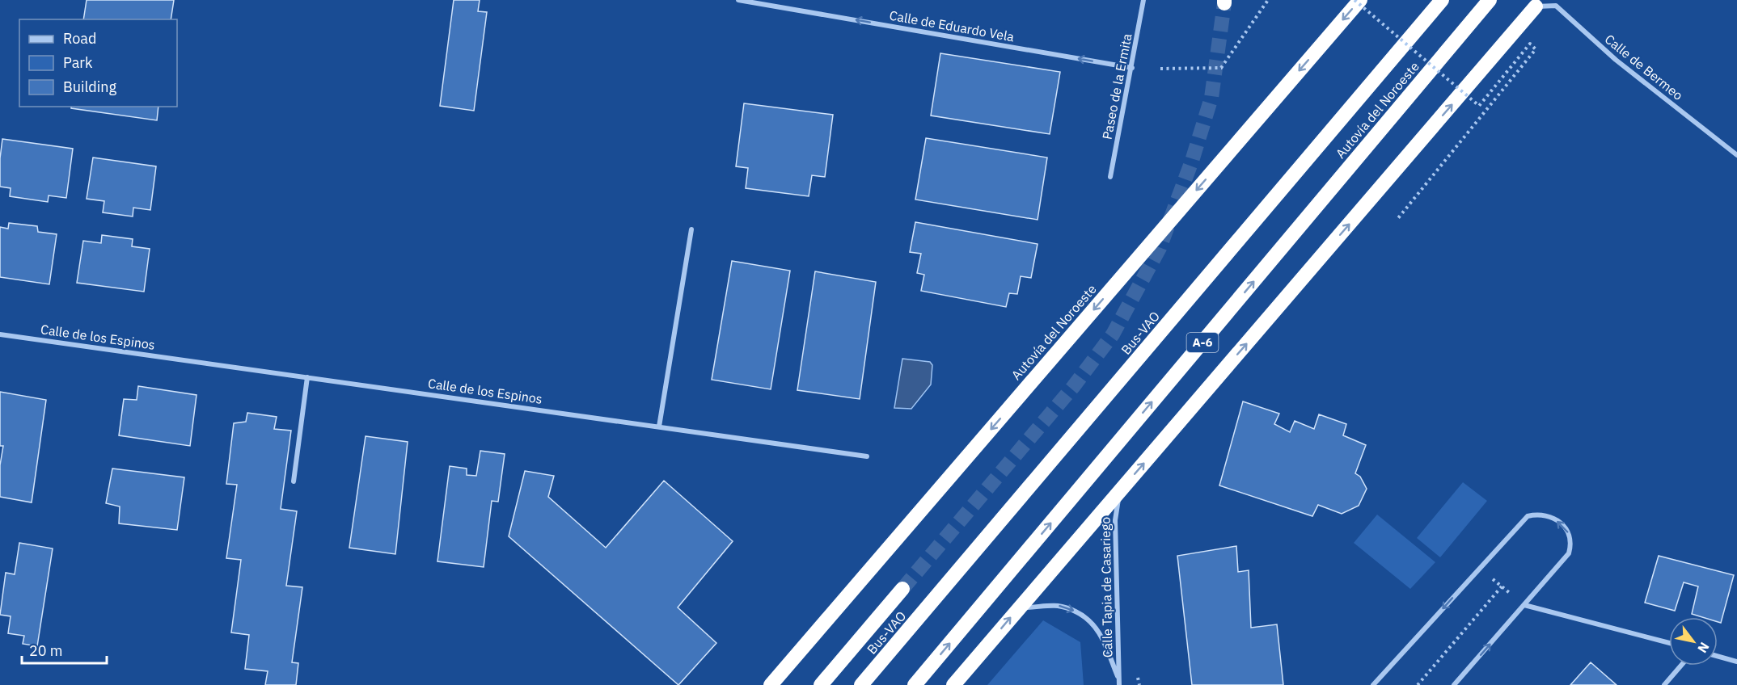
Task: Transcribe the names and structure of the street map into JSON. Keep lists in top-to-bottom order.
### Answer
{
  "streets": {
    "highway": ["Autovía del Noroeste", "Bus-VAO", "A-6"],
    "street": [
      "Calle de Eduardo Vela",
      "Calle de Bermeo",
      "Paseo de la Ermita",
      "Calle de los Espinos",
      "Calle Tapia de Casariego"
    ]
  },
  "crossings": [
    ["Calle de Eduardo Vela", "Paseo de la Ermita"]
  ],
  "one_way": ["Calle de Eduardo Vela", "Calle Tapia de Casariego"],
  "legend": ["Road", "Park", "Building"],
  "scale_bar": "20 m",
  "north": "bottom right"
}
